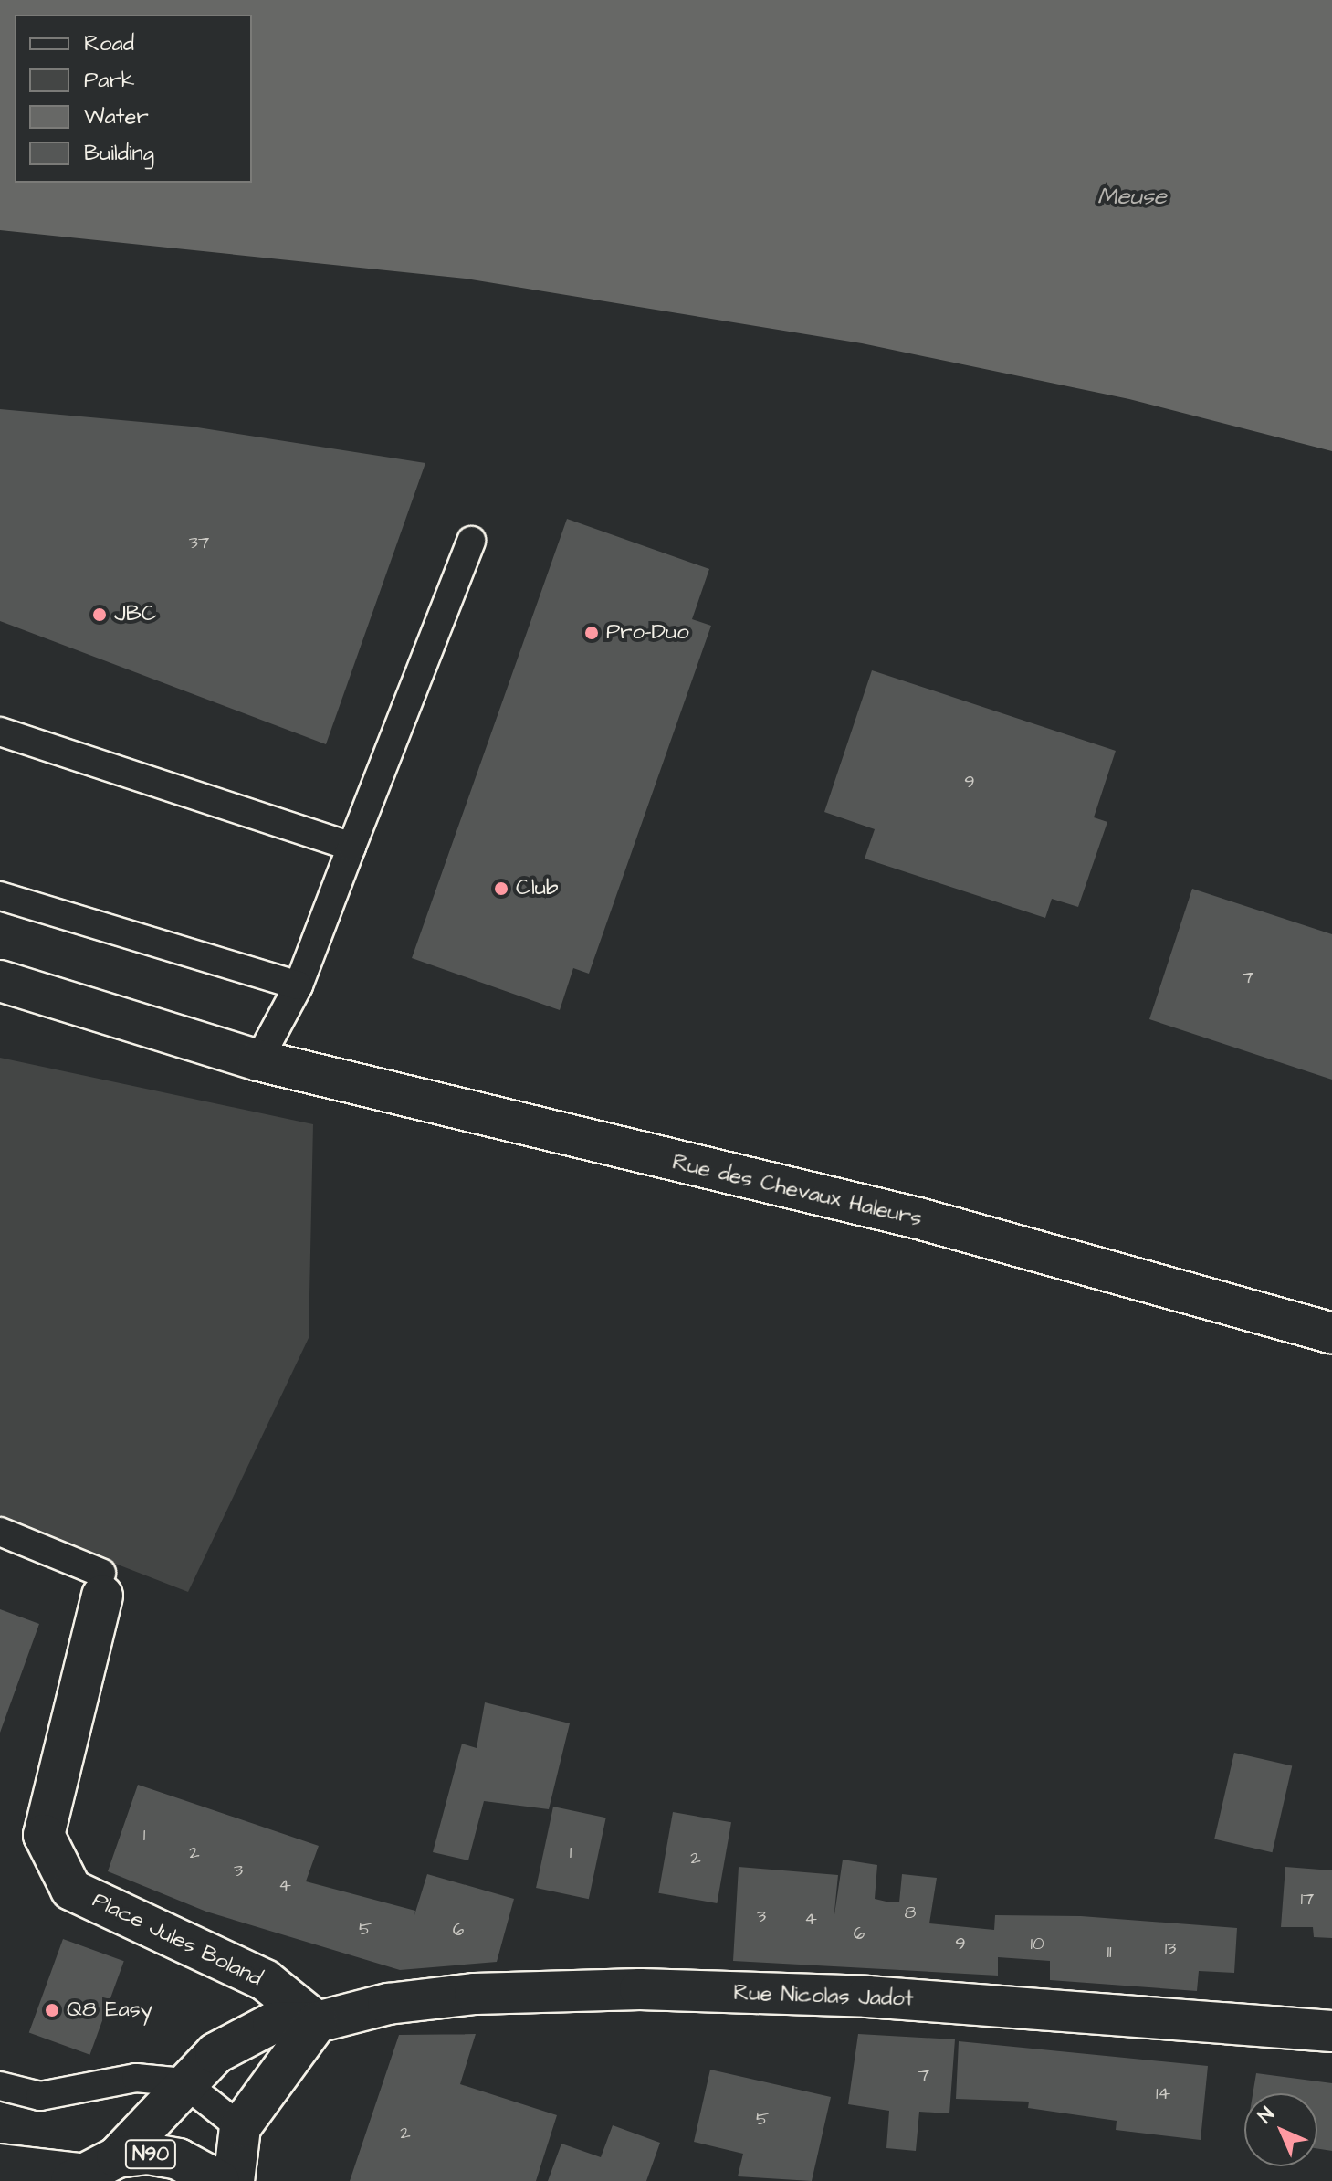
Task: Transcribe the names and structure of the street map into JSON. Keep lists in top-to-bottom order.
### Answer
{
  "streets": {
    "street": [
      "Rue des Chevaux Haleurs",
      "Place Jules Boland",
      "Rue Nicolas Jadot",
      "N90"
    ]
  },
  "crossings": [
    ["Place Jules Boland", "Rue Nicolas Jadot"],
    ["Rue Nicolas Jadot", "N90"]
  ],
  "water": ["Meuse"],
  "places": [
    "JBC",
    "Pro-Duo",
    "Club",
    "Q8 Easy"
  ],
  "house_numbers": [
    "37",
    "9",
    "7",
    "1",
    "2",
    "1",
    "2",
    "3",
    "4",
    "17",
    "8",
    "3",
    "4",
    "5",
    "6",
    "6",
    "9",
    "10",
    "13",
    "11",
    "7",
    "14",
    "5",
    "2"
  ],
  "legend": [
    "Road",
    "Park",
    "Water",
    "Building"
  ],
  "north": "top left"
}
